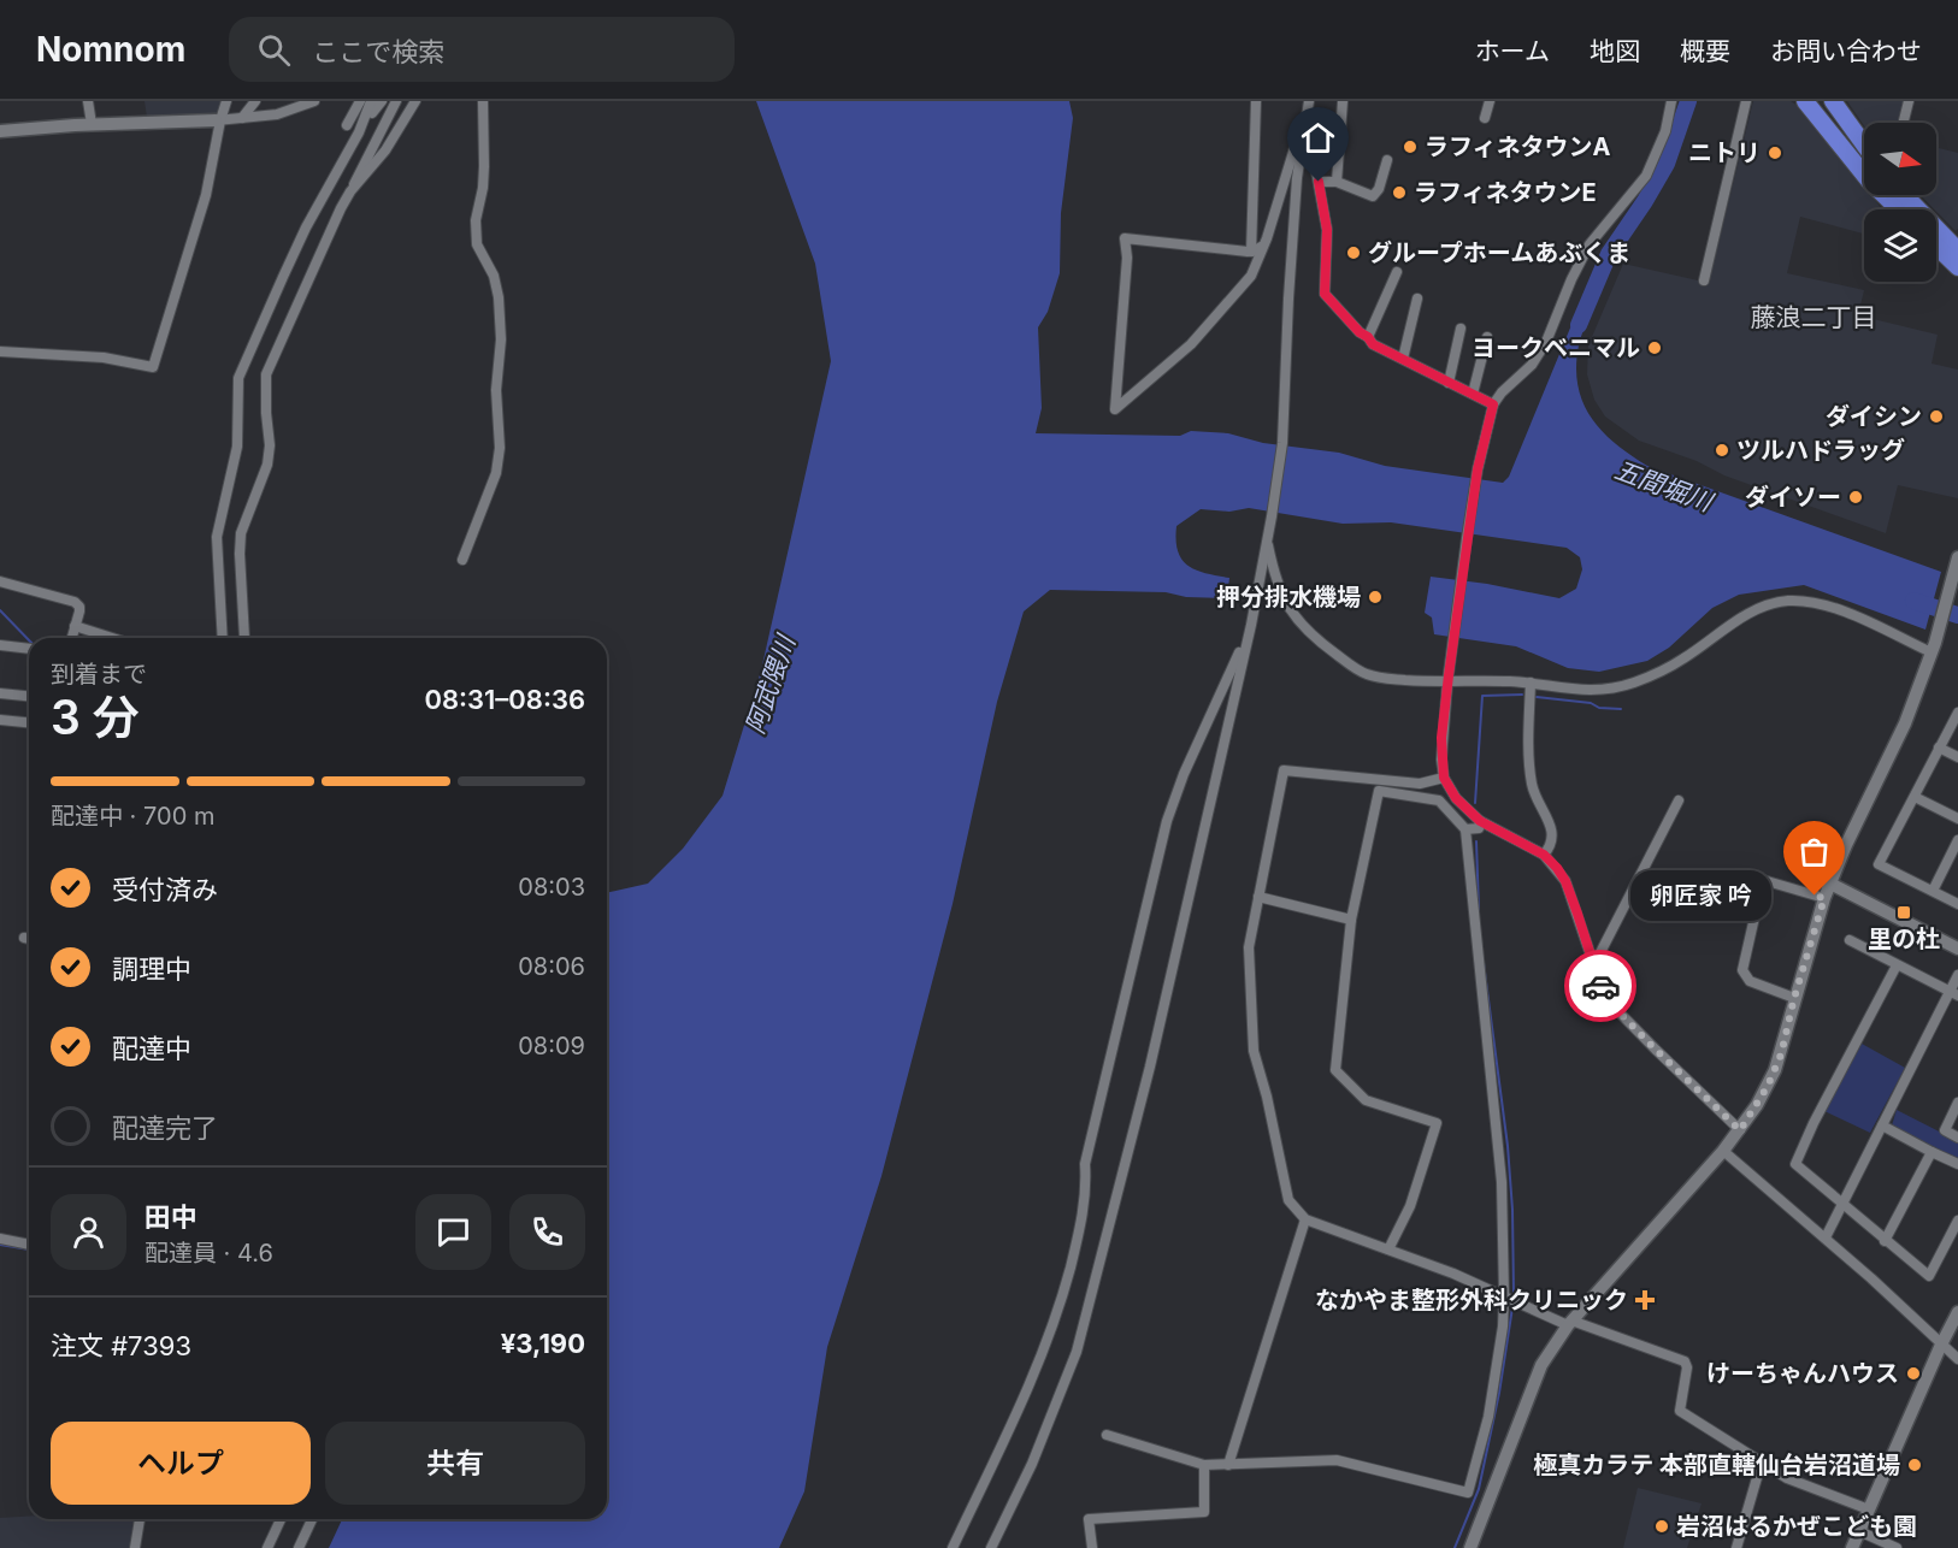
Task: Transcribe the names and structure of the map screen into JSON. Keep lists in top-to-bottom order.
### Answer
{
  "districts": ["藤浪二丁目"],
  "water": ["五間堀川", "阿武隈川"],
  "places": {
    "other": [
      "ラフィネタウンA",
      "ニトリ",
      "ラフィネタウンE",
      "グループホームあぶくま",
      "ヨークベニマル",
      "ダイシン",
      "ツルハドラッグ",
      "ダイソー",
      "押分排水機場",
      "卵匠家 吟",
      "けーちゃんハウス",
      "極真カラテ 本部直轄仙台岩沼道場",
      "岩沼はるかぜこども園"
    ],
    "transit": ["里の杜"],
    "health": ["なかやま整形外科クリニック"]
  },
  "north": "right",
  "page": {
    "header": "Nomnom",
    "search": "ここで検索",
    "nav": [
      "ホーム",
      "地図",
      "概要",
      "お問い合わせ"
    ],
    "heading": ["3 分", "到着まで", "08:31–08:36"],
    "panel": [
      "田中",
      "配達員 · 4.6",
      "注文 #7393",
      "¥3,190"
    ],
    "bar": "配達中 · 700 m",
    "list": [
      ["受付済み", "08:03"],
      ["調理中", "08:06"],
      ["配達中", "08:09"],
      "配達完了"
    ],
    "bubble": "卵匠家 吟",
    "buttons": ["ヘルプ", "共有"]
  }
}
